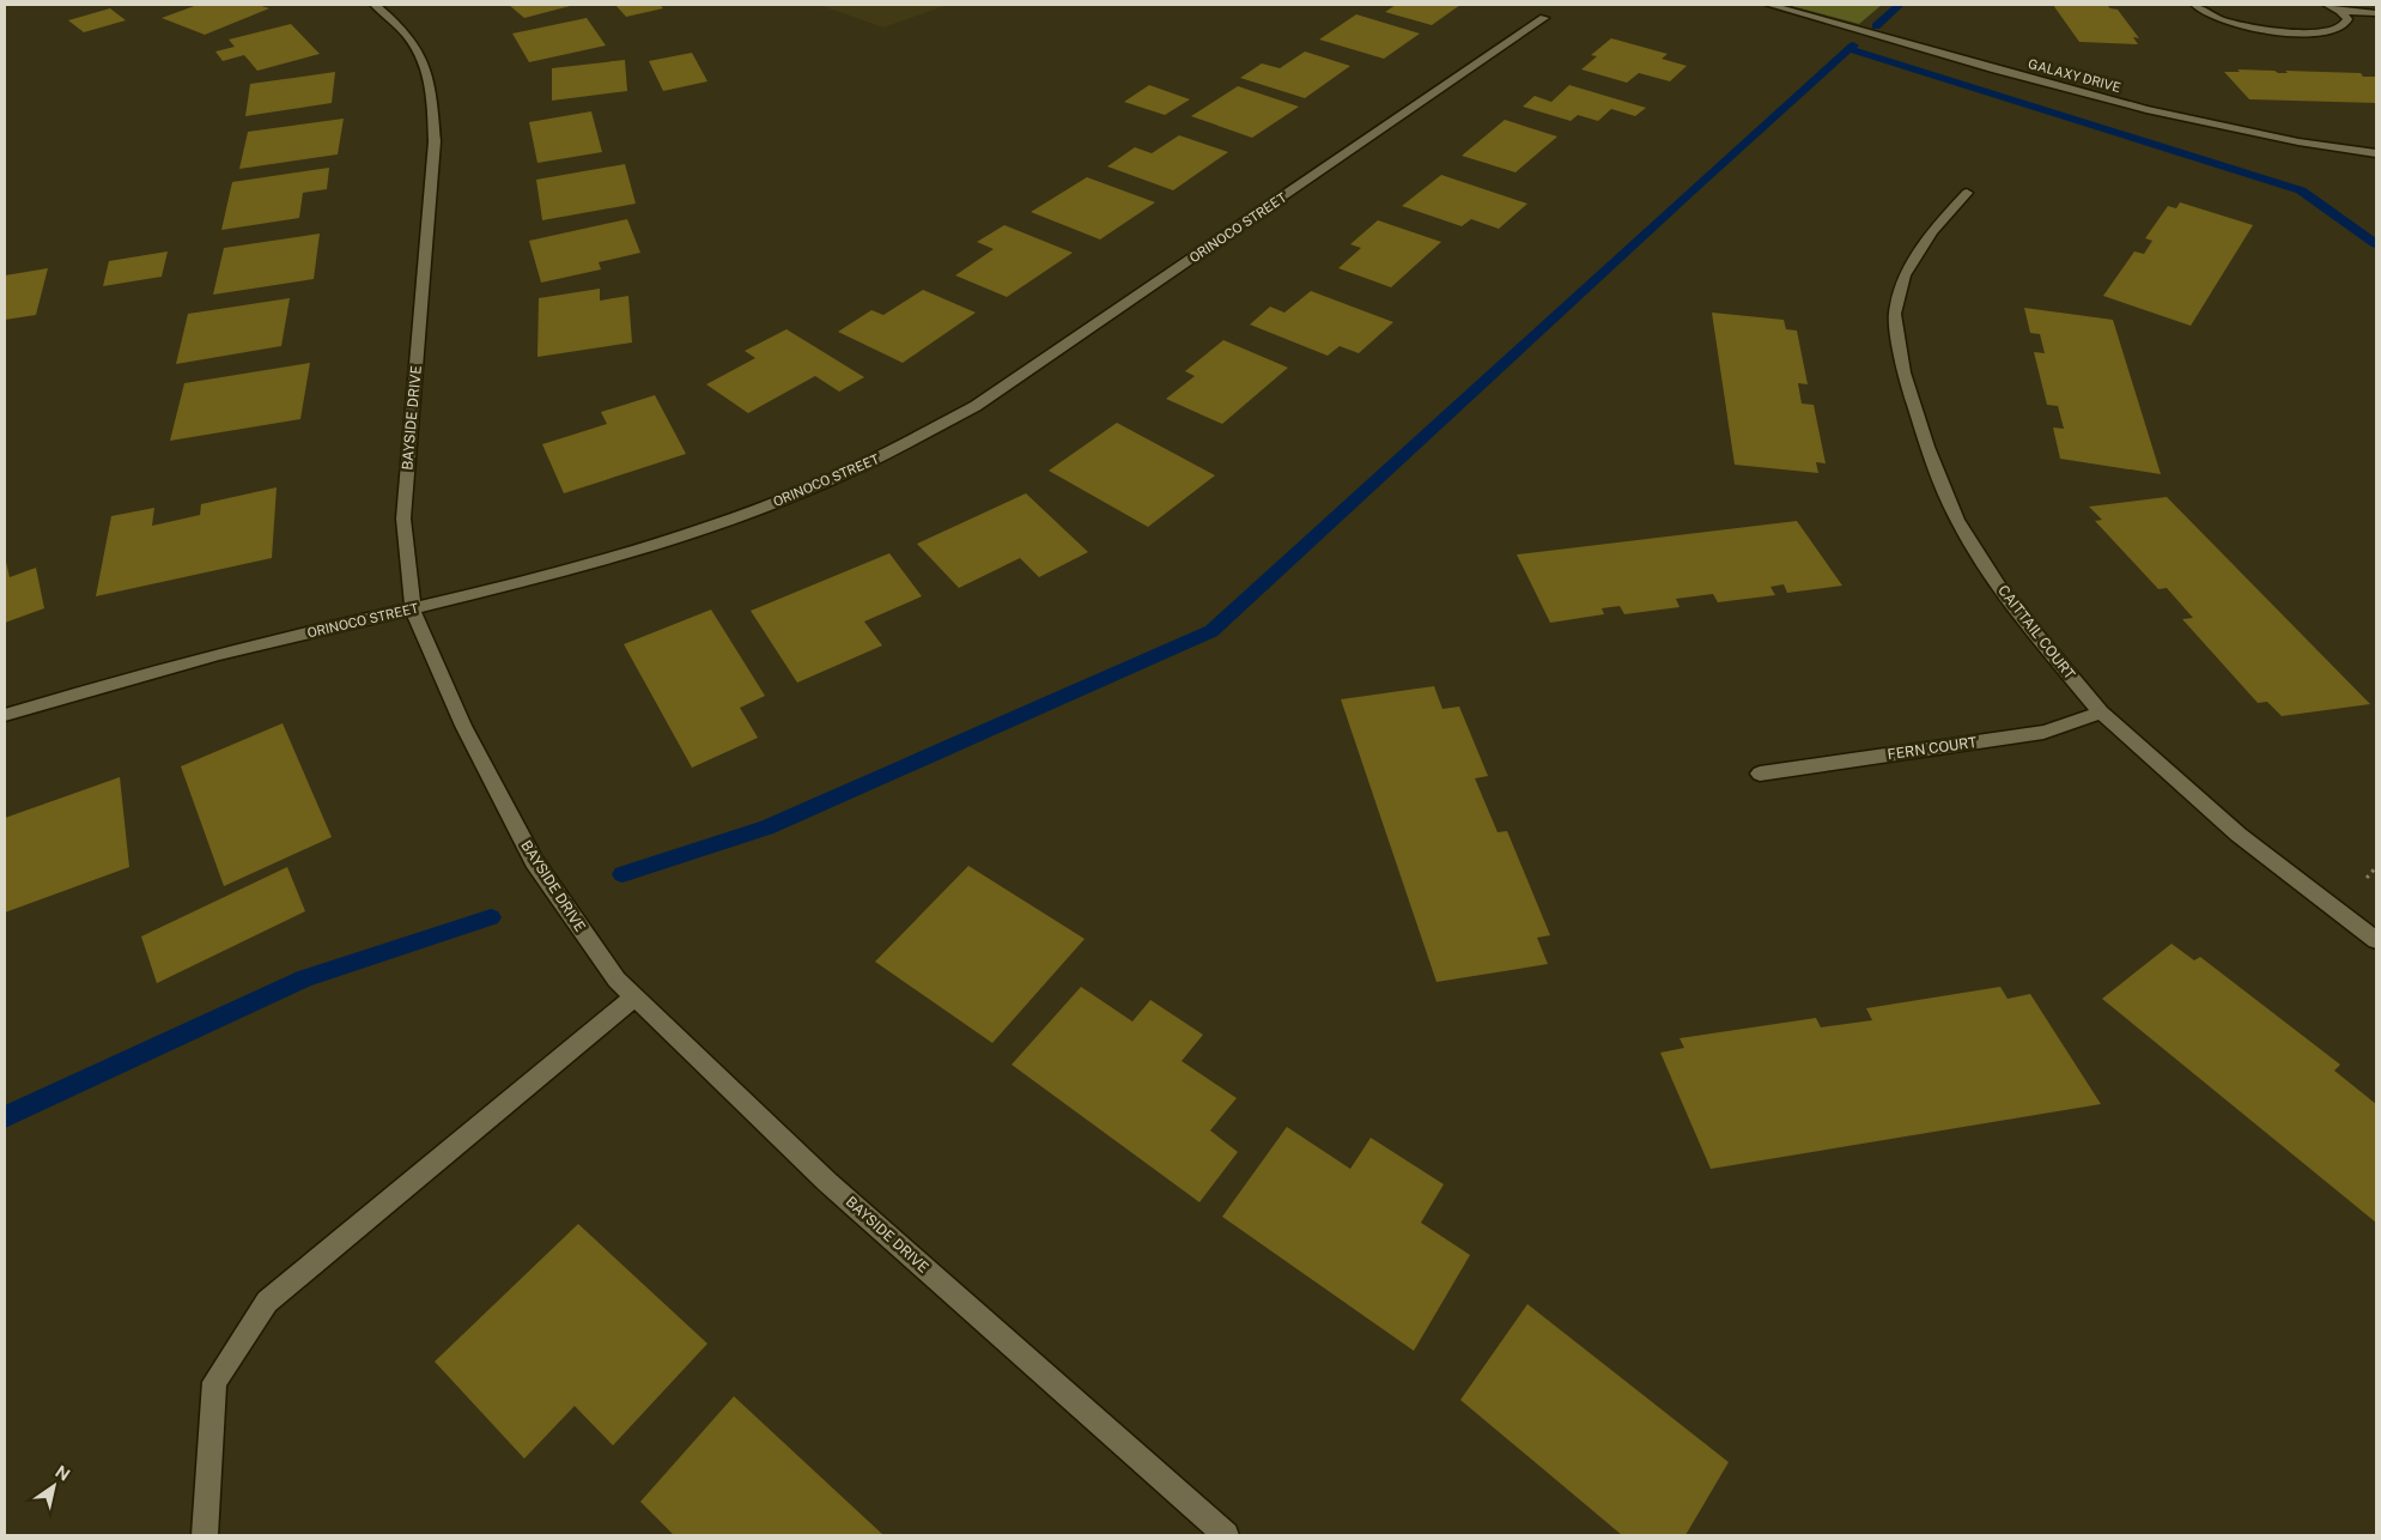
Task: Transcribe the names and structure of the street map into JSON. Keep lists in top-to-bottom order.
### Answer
{
  "streets": {
    "street": [
      "GALAXY DRIVE",
      "ORINOCO STREET",
      "BAYSIDE DRIVE",
      "CAITTAIL COURT",
      "FERN COURT"
    ]
  },
  "crossings": [
    ["ORINOCO STREET", "BAYSIDE DRIVE"],
    ["CAITTAIL COURT", "FERN COURT"]
  ],
  "north": "top right"
}
